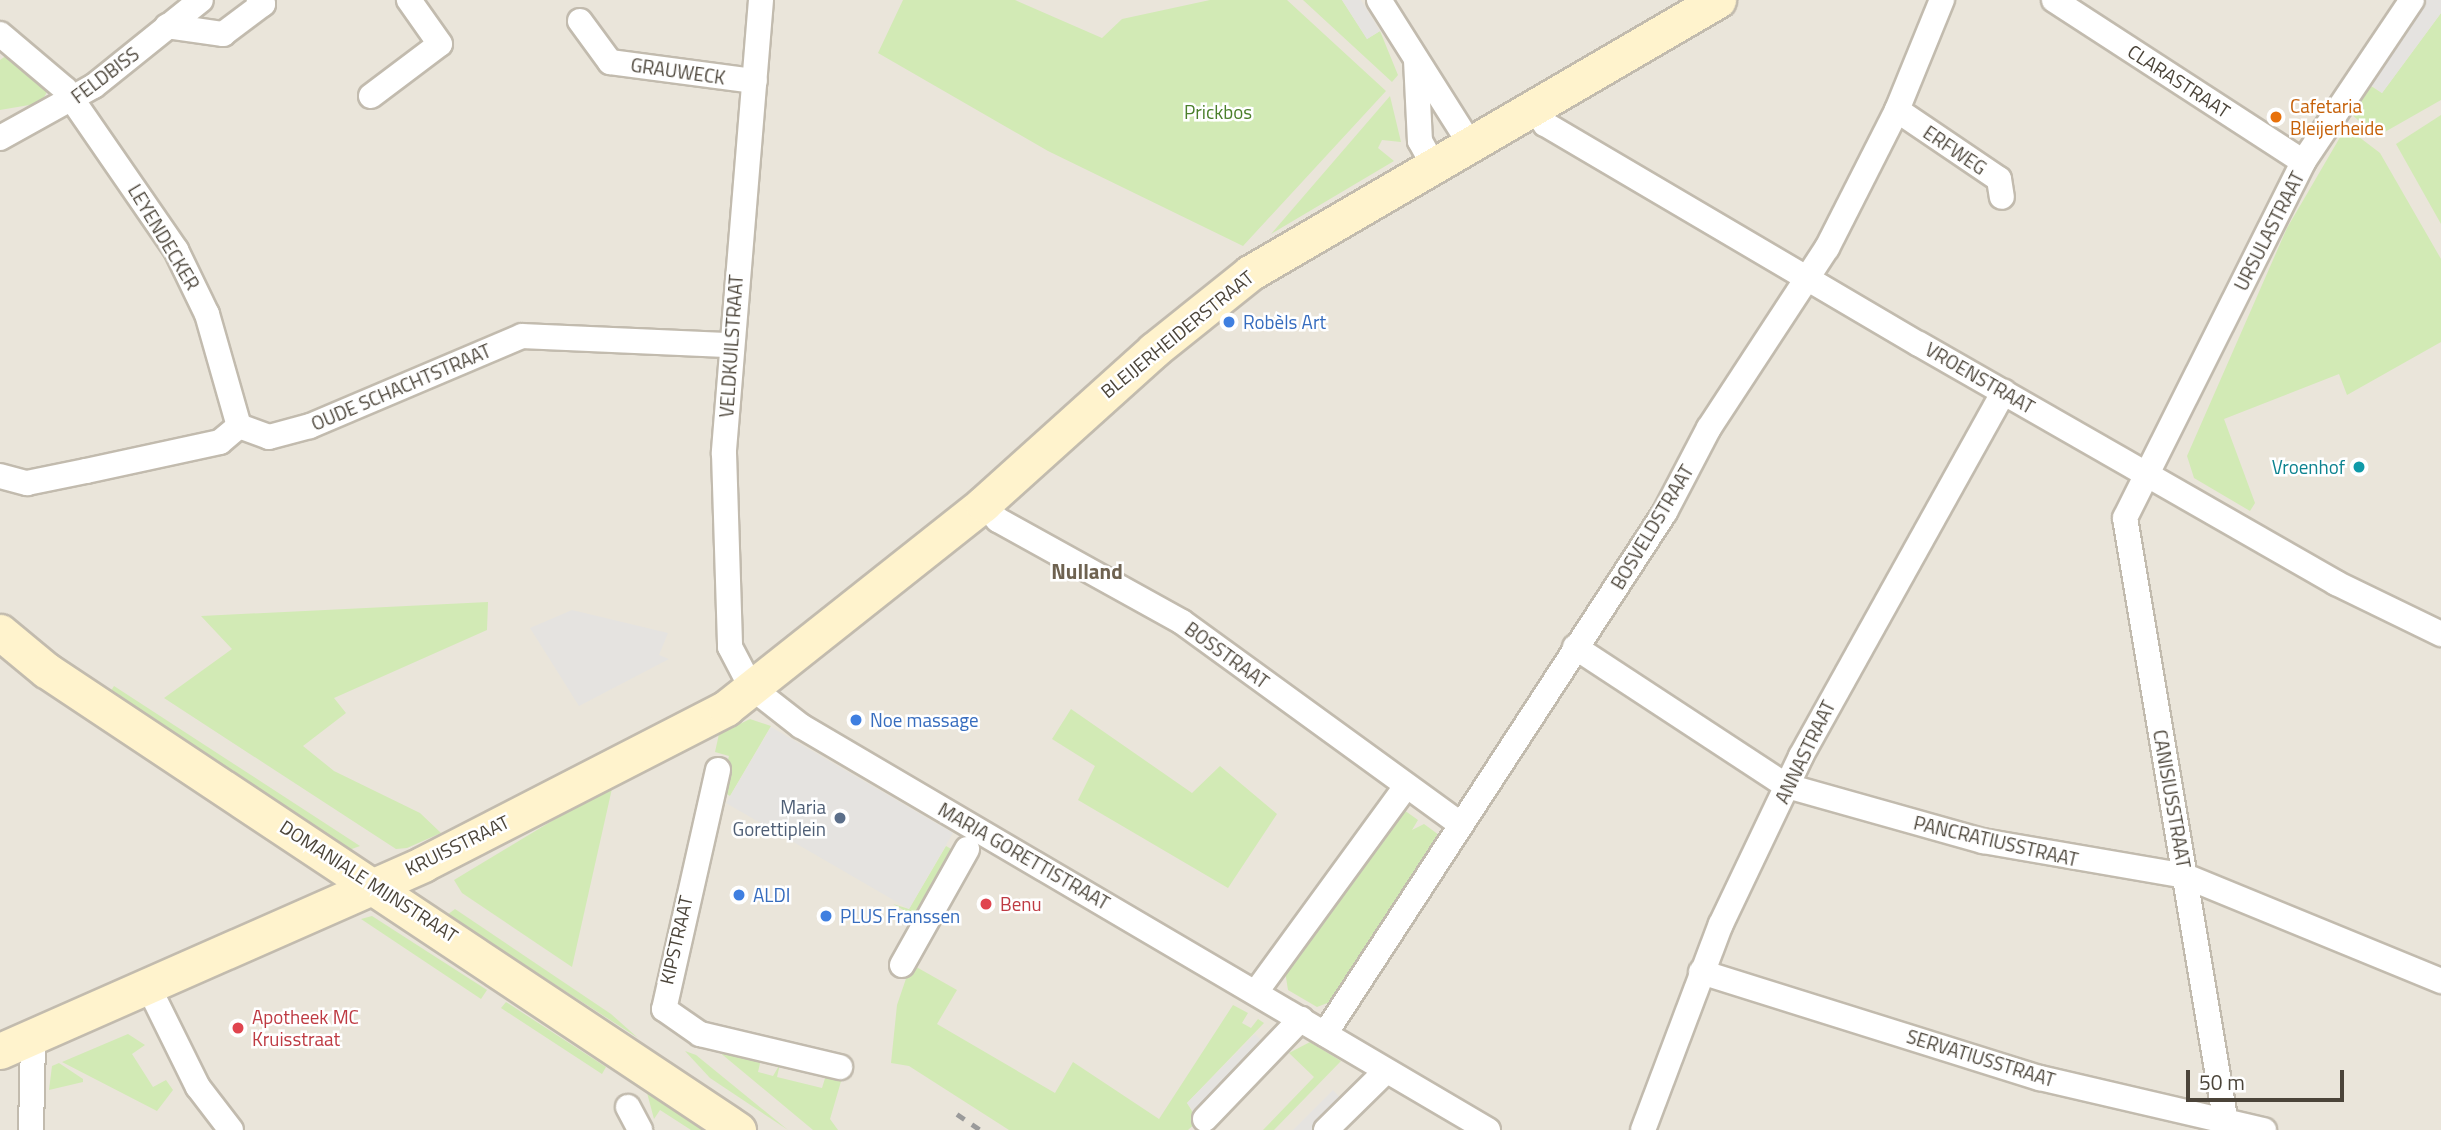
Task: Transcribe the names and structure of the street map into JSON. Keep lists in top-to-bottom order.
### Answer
{
  "streets": {
    "street": [
      "GRAUWECK",
      "FELDBISS",
      "CLARASTRAAT",
      "ERFWEG",
      "URSULASTRAAT",
      "LEYENDECKER",
      "BLEIJERHEIDERSTRAAT",
      "VELDKUILSTRAAT",
      "VROENSTRAAT",
      "OUDE SCHACHTSTRAAT",
      "BOSVELDSTRAAT",
      "BOSSTRAAT",
      "ANNASTRAAT",
      "CANISIUSSTRAAT",
      "PANCRATIUSSTRAAT",
      "KRUISSTRAAT",
      "MARIA GORETTISTRAAT",
      "DOMANIALE MIJNSTRAAT",
      "KIPSTRAAT",
      "SERVATIUSSTRAAT"
    ]
  },
  "crossings": [
    ["GRAUWECK", "VELDKUILSTRAAT"],
    ["FELDBISS", "LEYENDECKER"],
    ["CLARASTRAAT", "URSULASTRAAT"],
    ["ERFWEG", "BOSVELDSTRAAT"],
    ["URSULASTRAAT", "VROENSTRAAT"],
    ["URSULASTRAAT", "CANISIUSSTRAAT"],
    ["LEYENDECKER", "OUDE SCHACHTSTRAAT"],
    ["BLEIJERHEIDERSTRAAT", "VELDKUILSTRAAT"],
    ["BLEIJERHEIDERSTRAAT", "VROENSTRAAT"],
    ["BLEIJERHEIDERSTRAAT", "BOSSTRAAT"],
    ["BLEIJERHEIDERSTRAAT", "KRUISSTRAAT"],
    ["BLEIJERHEIDERSTRAAT", "MARIA GORETTISTRAAT"],
    ["VELDKUILSTRAAT", "OUDE SCHACHTSTRAAT"],
    ["VELDKUILSTRAAT", "KRUISSTRAAT"],
    ["VELDKUILSTRAAT", "MARIA GORETTISTRAAT"],
    ["VROENSTRAAT", "BOSVELDSTRAAT"],
    ["VROENSTRAAT", "ANNASTRAAT"],
    ["VROENSTRAAT", "CANISIUSSTRAAT"],
    ["BOSVELDSTRAAT", "BOSSTRAAT"],
    ["BOSVELDSTRAAT", "PANCRATIUSSTRAAT"],
    ["BOSVELDSTRAAT", "MARIA GORETTISTRAAT"],
    ["ANNASTRAAT", "PANCRATIUSSTRAAT"],
    ["ANNASTRAAT", "SERVATIUSSTRAAT"],
    ["CANISIUSSTRAAT", "PANCRATIUSSTRAAT"],
    ["CANISIUSSTRAAT", "SERVATIUSSTRAAT"],
    ["KRUISSTRAAT", "MARIA GORETTISTRAAT"],
    ["KRUISSTRAAT", "DOMANIALE MIJNSTRAAT"]
  ],
  "districts": ["Nulland"],
  "parks": ["Prickbos"],
  "places": [
    "Cafetaria Bleijerheide",
    "Robèls Art",
    "Vroenhof",
    "Noe massage",
    "Maria Gorettiplein",
    "ALDI",
    "Benu",
    "PLUS Franssen",
    "Apotheek MC Kruisstraat"
  ],
  "scale_bar": "50 m"
}
